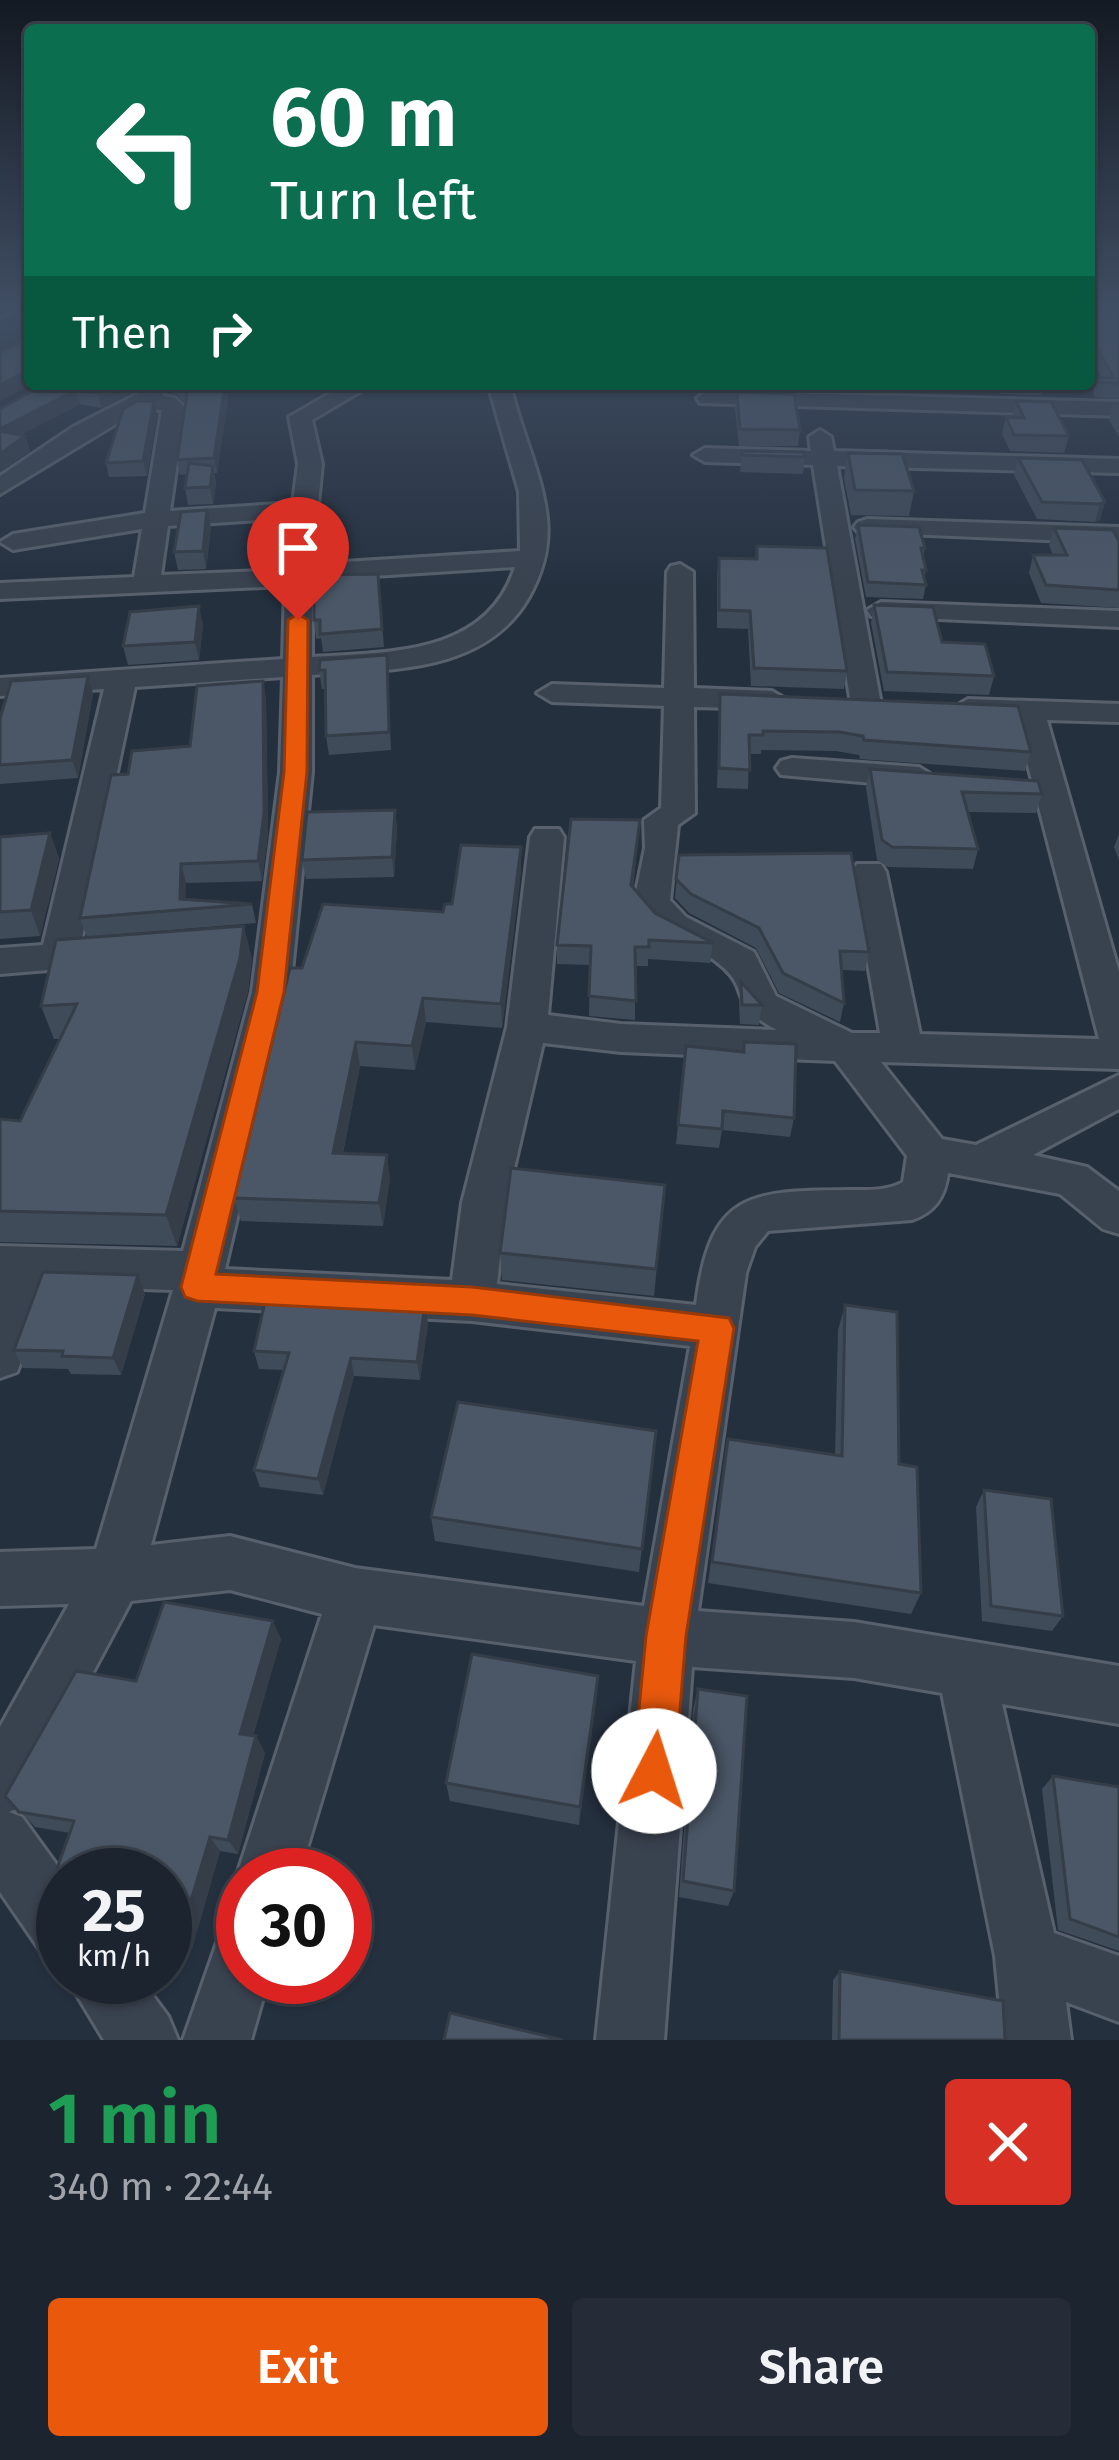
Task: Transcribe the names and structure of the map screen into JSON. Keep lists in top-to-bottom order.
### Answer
{
  "page": {
    "turn": ["60 m", "Turn left"],
    "then": "Then",
    "speed": "25 km/h",
    "limit": "30",
    "heading": ["1 min", "340 m · 22:44"],
    "buttons": ["Exit", "Share"]
  }
}
